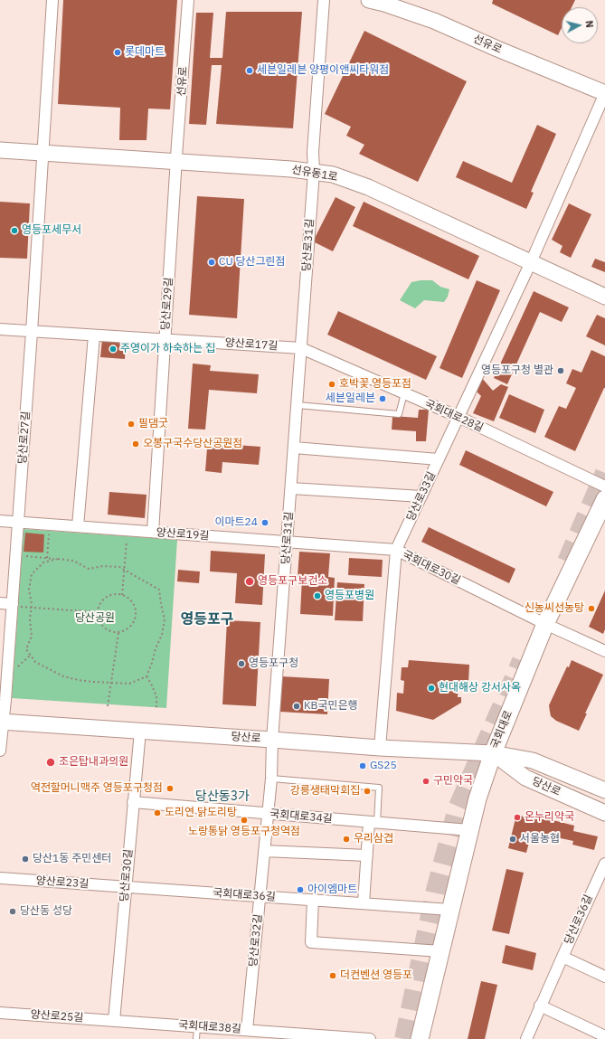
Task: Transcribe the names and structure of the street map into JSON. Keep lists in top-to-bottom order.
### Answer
{
  "streets": {
    "main road": [
      "선유로",
      "선유동1로",
      "국회대로",
      "당산로"
    ],
    "street": [
      "당산로31길",
      "당산로29길",
      "양산로17길",
      "국회대로28길",
      "당산로27길",
      "당산로33길",
      "양산로19길",
      "국회대로30길",
      "국회대로34길",
      "당산로30길",
      "양산로23길",
      "국회대로36길",
      "당산로36길",
      "당산로32길",
      "양산로25길",
      "국회대로38길"
    ]
  },
  "crossings": [
    ["선유로", "선유동1로"],
    ["선유로", "당산로29길"],
    ["선유로", "당산로33길"],
    ["선유동1로", "당산로31길"],
    ["선유동1로", "당산로29길"],
    ["선유동1로", "당산로27길"],
    ["선유동1로", "당산로33길"],
    ["당산로31길", "양산로17길"],
    ["당산로31길", "국회대로28길"],
    ["당산로31길", "양산로19길"],
    ["당산로31길", "국회대로30길"],
    ["당산로31길", "당산로"],
    ["당산로31길", "당산로32길"],
    ["당산로29길", "양산로17길"],
    ["당산로29길", "양산로19길"],
    ["양산로17길", "국회대로28길"],
    ["양산로17길", "당산로27길"],
    ["국회대로28길", "당산로33길"],
    ["당산로27길", "양산로19길"],
    ["당산로27길", "당산로"],
    ["당산로33길", "국회대로30길"],
    ["당산로33길", "당산로"],
    ["양산로19길", "국회대로30길"],
    ["국회대로30길", "국회대로"],
    ["국회대로", "당산로"],
    ["국회대로", "국회대로34길"],
    ["국회대로", "국회대로36길"],
    ["당산로", "당산로30길"],
    ["당산로", "당산로32길"],
    ["국회대로34길", "당산로30길"],
    ["국회대로34길", "당산로32길"],
    ["당산로30길", "양산로23길"],
    ["당산로30길", "국회대로36길"],
    ["당산로30길", "양산로25길"],
    ["당산로30길", "국회대로38길"],
    ["양산로23길", "국회대로36길"],
    ["국회대로36길", "당산로32길"],
    ["당산로32길", "국회대로38길"],
    ["양산로25길", "국회대로38길"]
  ],
  "districts": ["영등포구", "당산동3가"],
  "parks": ["당산공원"],
  "places": [
    "롯데마트",
    "세븐일레븐 양평이앤씨타워점",
    "영등포세무서",
    "CU 당산그린점",
    "주영이가 하숙하는 집",
    "영등포구청 별관",
    "호박꽃 영등포점",
    "세븐일레븐",
    "필댐굿",
    "오봉구국수당산공원점",
    "이마트24",
    "영등포구보건소",
    "영등포병원",
    "신농씨선농탕",
    "영등포구청",
    "현대해상 강서사옥",
    "KB국민은행",
    "조은탑내과의원",
    "GS25",
    "구민약국",
    "역전할머니맥주 영등포구청점",
    "강릉생태막회집",
    "도리연 닭도리탕",
    "온누리약국",
    "노랑통닭 영등포구청역점",
    "우리삼겹",
    "서울농협",
    "당산1동 주민센터",
    "아이엠마트",
    "당산동 성당",
    "더컨벤션 영등포"
  ],
  "north": "right"
}
